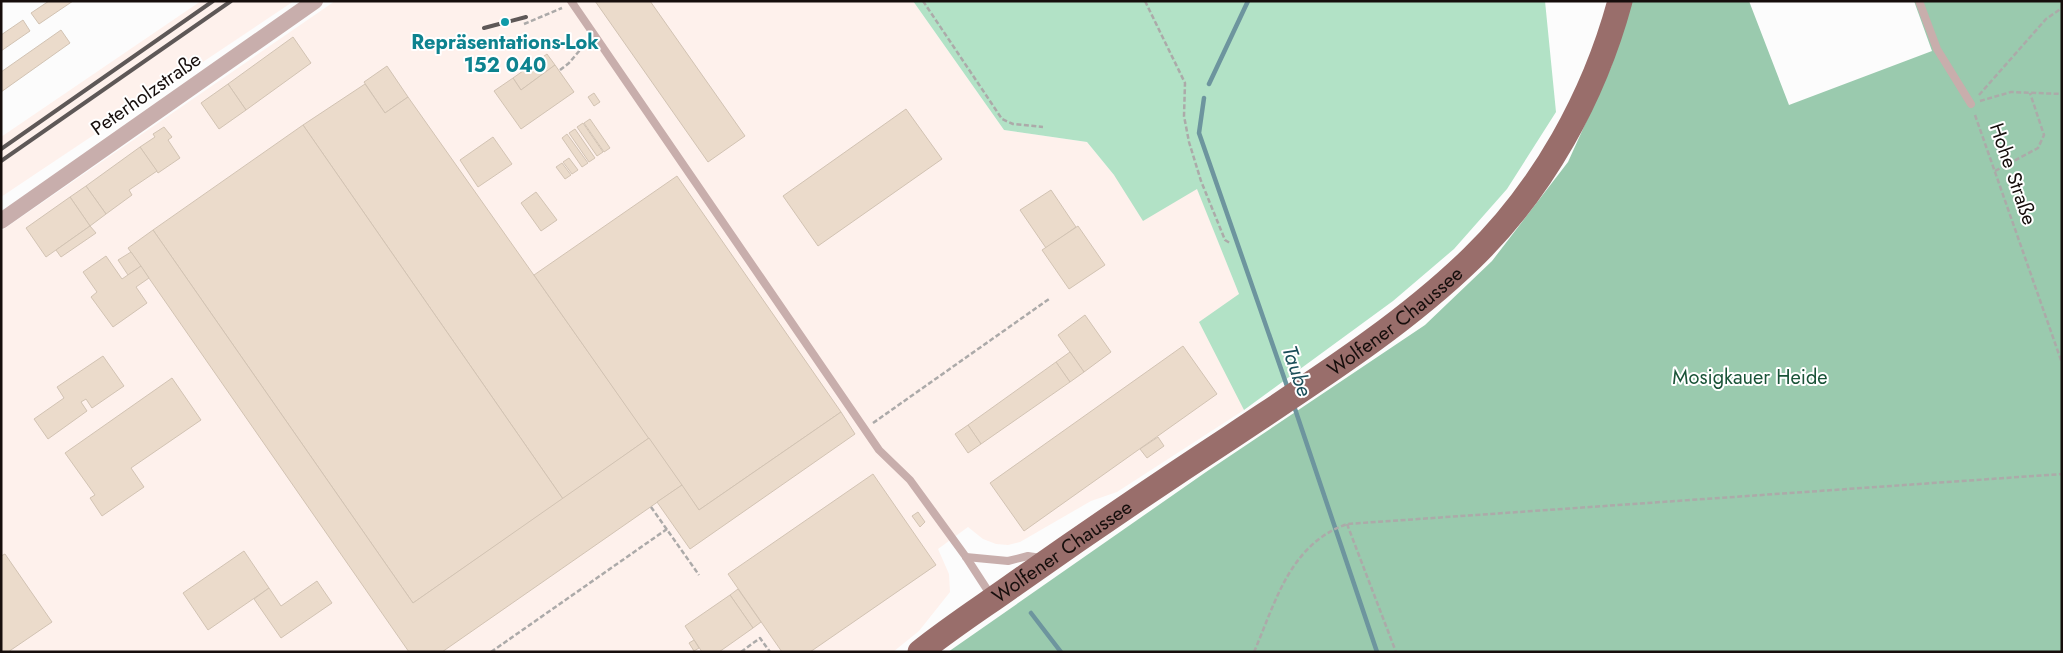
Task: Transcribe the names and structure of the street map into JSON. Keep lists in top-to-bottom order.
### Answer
{
  "streets": {
    "main road": ["Wolfener Chaussee"],
    "street": ["Peterholzstraße"],
    "lane": ["Hohe Straße"]
  },
  "water": ["Taube"],
  "parks": ["Mosigkauer Heide"],
  "places": ["Repräsentations-Lok 152 040"]
}
